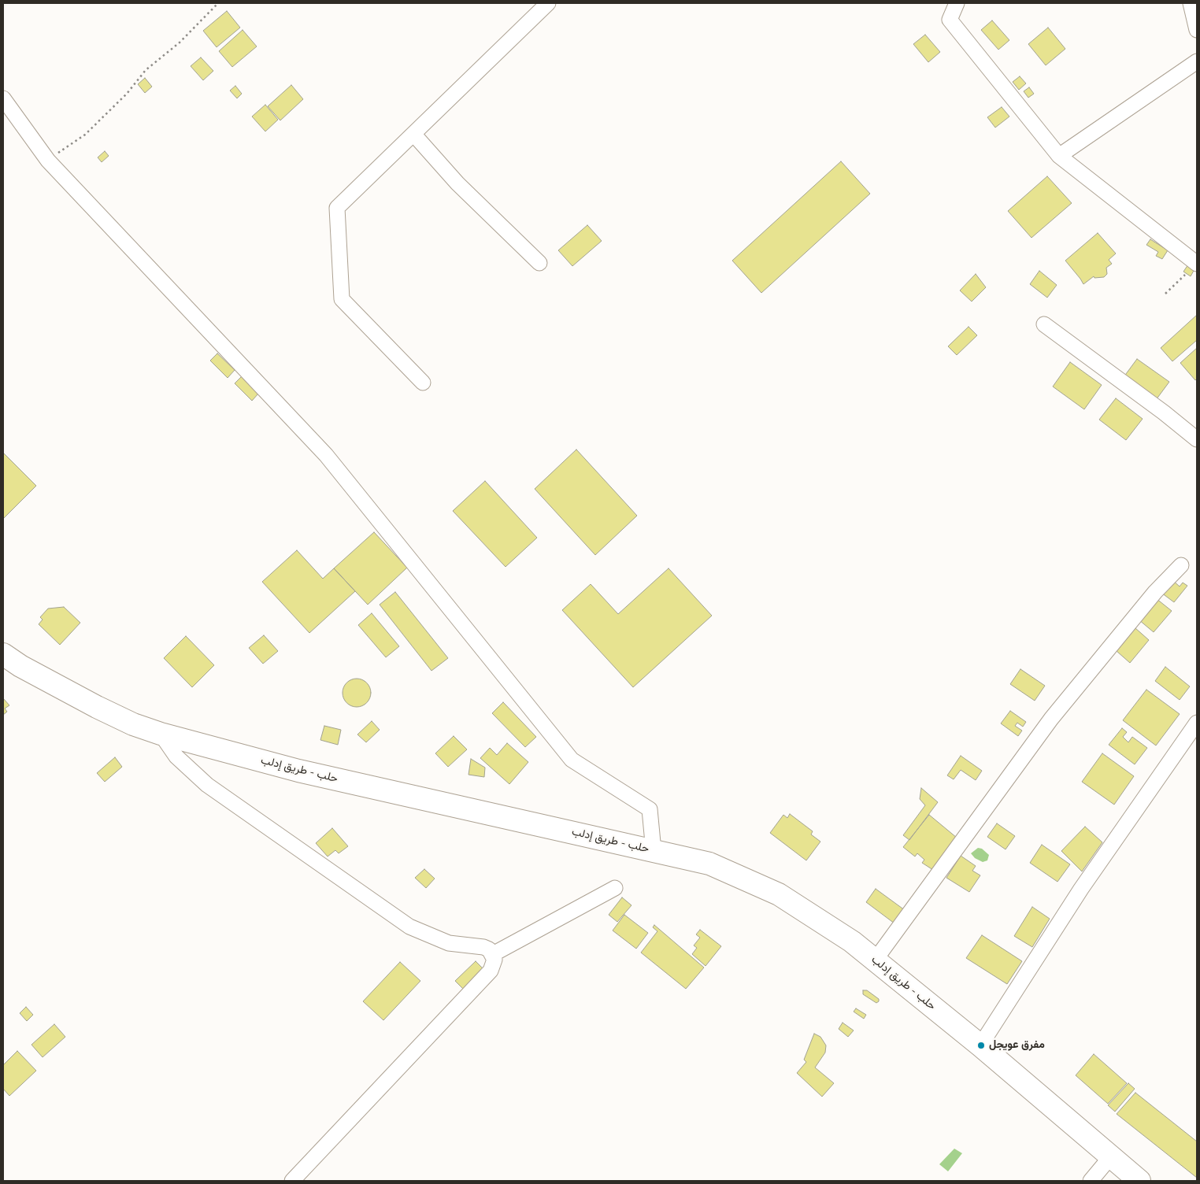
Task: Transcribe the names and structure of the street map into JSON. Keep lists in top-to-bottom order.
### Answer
{
  "streets": {
    "highway": ["حلب - طريق إدلب"]
  },
  "places": ["مفرق عويجل"]
}
